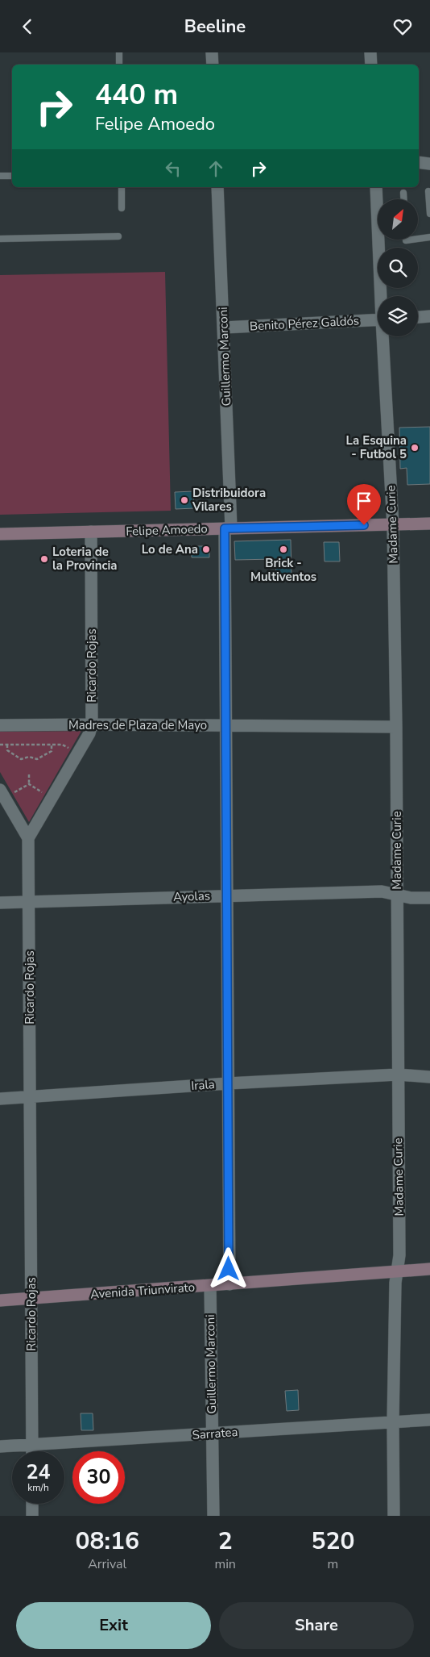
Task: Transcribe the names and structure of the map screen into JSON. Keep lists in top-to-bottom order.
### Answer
{
  "streets": {
    "street": [
      "Benito Pérez Galdós",
      "Guillermo Marconi",
      "Madame Curie",
      "Felipe Amoedo",
      "Ricardo Rojas",
      "Madres de Plaza de Mayo",
      "Ayolas",
      "Irala",
      "Avenida Triunvirato",
      "Sarratea"
    ]
  },
  "crossings": [
    ["Benito Pérez Galdós", "Guillermo Marconi"],
    ["Guillermo Marconi", "Felipe Amoedo"],
    ["Guillermo Marconi", "Madres de Plaza de Mayo"],
    ["Guillermo Marconi", "Ayolas"],
    ["Guillermo Marconi", "Irala"],
    ["Guillermo Marconi", "Avenida Triunvirato"],
    ["Guillermo Marconi", "Sarratea"],
    ["Madame Curie", "Felipe Amoedo"],
    ["Madame Curie", "Madres de Plaza de Mayo"],
    ["Madame Curie", "Ayolas"],
    ["Madame Curie", "Irala"],
    ["Madame Curie", "Avenida Triunvirato"],
    ["Madame Curie", "Sarratea"],
    ["Felipe Amoedo", "Ricardo Rojas"],
    ["Ricardo Rojas", "Madres de Plaza de Mayo"],
    ["Ricardo Rojas", "Ayolas"],
    ["Ricardo Rojas", "Irala"],
    ["Ricardo Rojas", "Avenida Triunvirato"],
    ["Ricardo Rojas", "Sarratea"]
  ],
  "places": [
    "La Esquina - Futbol 5",
    "Distribuidora Vilares",
    "Lo de Ana",
    "Brick - Multiventos",
    "Loteria de la Provincia"
  ],
  "north": "top right",
  "page": {
    "header": "Beeline",
    "turn": ["440 m", "Felipe Amoedo"],
    "speed": "24 km/h",
    "limit": "30",
    "eta": [
      "08:16",
      "Arrival",
      "2",
      "min",
      "520",
      "m"
    ],
    "buttons": ["Exit", "Share"]
  }
}
